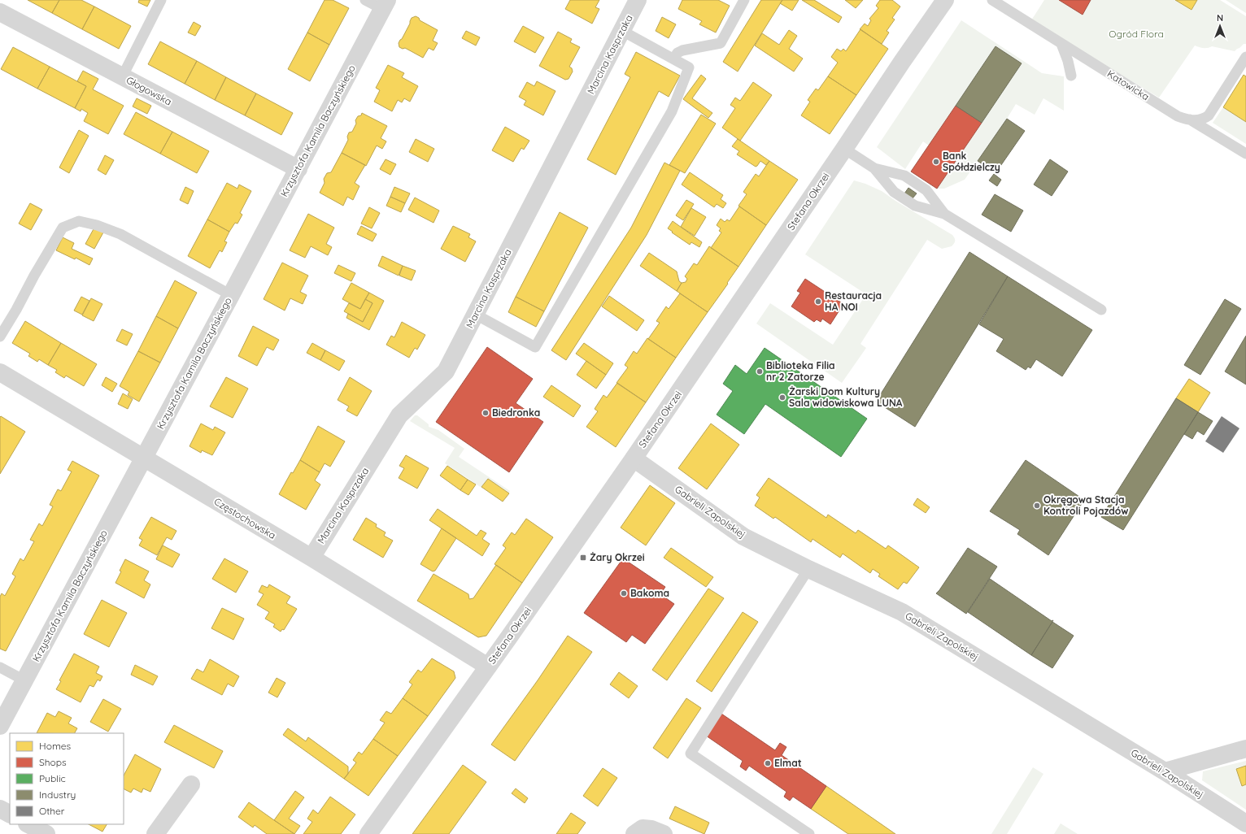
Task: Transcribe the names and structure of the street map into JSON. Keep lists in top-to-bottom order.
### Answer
{
  "streets": {
    "street": [
      "Marcina Kasprzaka",
      "Głogowska",
      "Krzysztofa Kamila Baczyńskiego",
      "Stefana Okrzei",
      "Gabrieli Zapolskiej",
      "Częstochowska"
    ],
    "lane": ["Katowicka"]
  },
  "crossings": [
    ["Marcina Kasprzaka", "Częstochowska"],
    ["Głogowska", "Krzysztofa Kamila Baczyńskiego"],
    ["Krzysztofa Kamila Baczyńskiego", "Częstochowska"],
    ["Stefana Okrzei", "Gabrieli Zapolskiej"],
    ["Stefana Okrzei", "Częstochowska"]
  ],
  "parks": ["Ogród Flora"],
  "places": {
    "other": [
      "Bank Spółdzielczy",
      "Restauracja HA NOI",
      "Biblioteka Filia nr 2 Zatorze",
      "Żarski Dom Kultury Sala widowiskowa LUNA",
      "Biedronka",
      "Okręgowa Stacja Kontroli Pojazdów",
      "Bakoma",
      "Elmat"
    ],
    "transit": ["Żary Okrzei"]
  },
  "legend": [
    "Homes",
    "Shops",
    "Public",
    "Industry",
    "Other"
  ],
  "north": "top"
}
